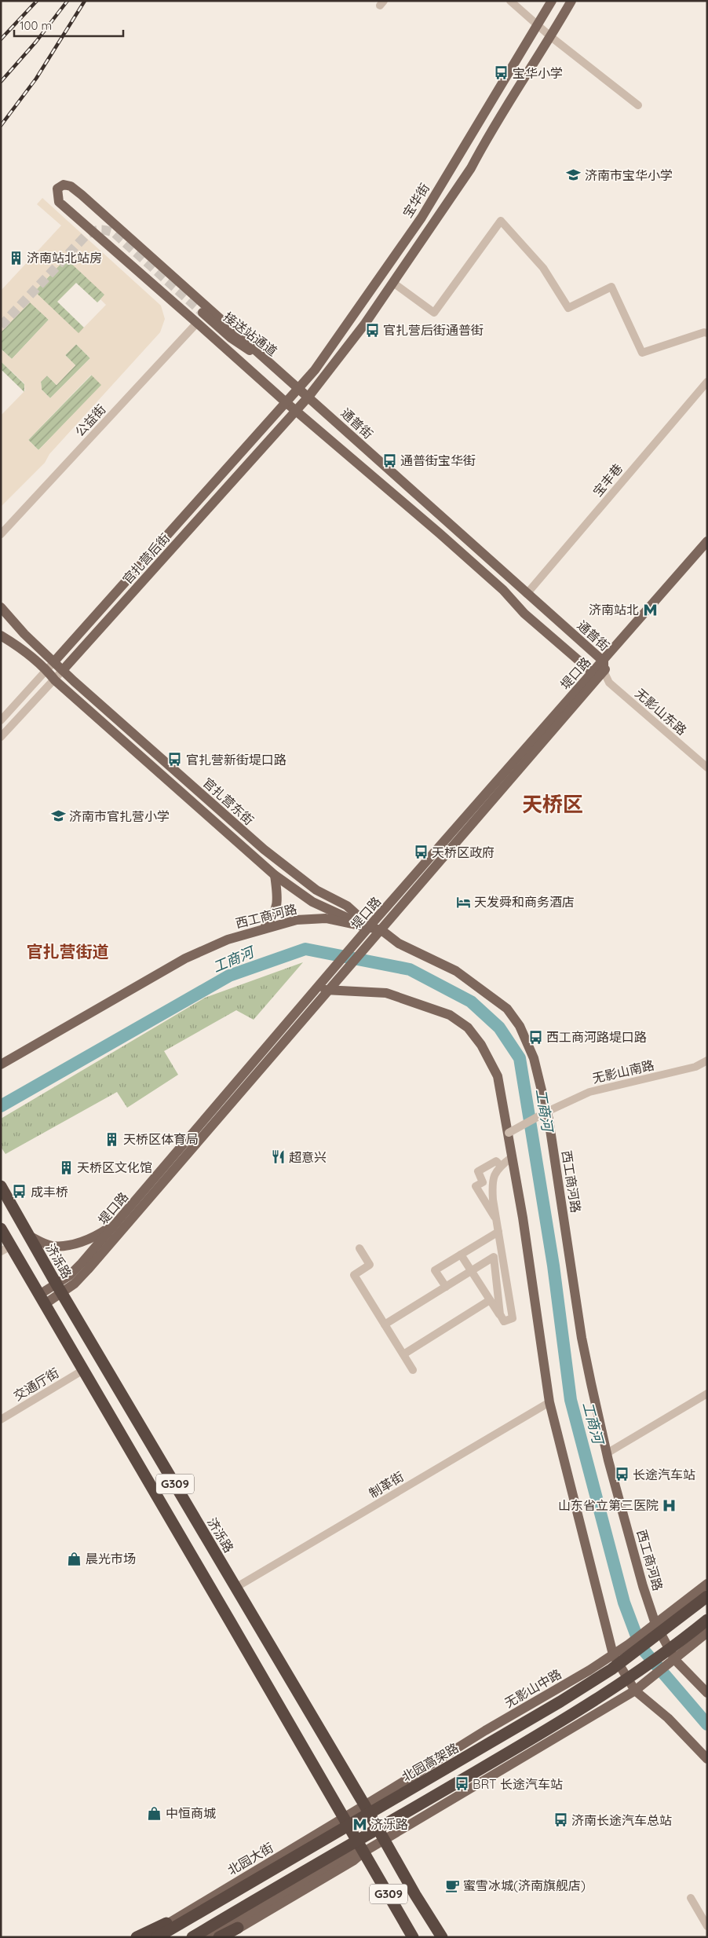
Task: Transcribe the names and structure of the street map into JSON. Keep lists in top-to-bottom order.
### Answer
{
  "streets": {
    "highway": ["济泺路", "G309", "北园高架路"],
    "main road": [
      "宝华街",
      "接送站通道",
      "通普街",
      "官扎营后街",
      "堤口路",
      "官扎营东街",
      "西工商河路",
      "无影山中路",
      "北园大街"
    ],
    "street": [
      "公益街",
      "宝丰巷",
      "无影山东路",
      "无影山南路",
      "交通厅街",
      "制革街"
    ]
  },
  "crossings": [
    ["宝华街", "通普街"],
    ["宝华街", "官扎营后街"],
    ["接送站通道", "通普街"],
    ["通普街", "宝丰巷"],
    ["通普街", "官扎营后街"],
    ["通普街", "堤口路"],
    ["通普街", "无影山东路"],
    ["官扎营后街", "官扎营东街"],
    ["堤口路", "无影山东路"],
    ["堤口路", "官扎营东街"],
    ["堤口路", "西工商河路"],
    ["堤口路", "济泺路"],
    ["堤口路", "G309"],
    ["官扎营东街", "西工商河路"],
    ["西工商河路", "无影山南路"],
    ["西工商河路", "无影山中路"],
    ["济泺路", "制革街"],
    ["济泺路", "无影山中路"],
    ["济泺路", "北园大街"],
    ["交通厅街", "G309"],
    ["G309", "北园大街"],
    ["无影山中路", "北园大街"]
  ],
  "districts": ["天桥区", "官扎营街道"],
  "water": ["工商河"],
  "places": {
    "bus stop": [
      "宝华小学",
      "官扎营后街通普街",
      "通普街宝华街",
      "官扎营新街堤口路",
      "天桥区政府",
      "西工商河路堤口路",
      "成丰桥",
      "长途汽车站",
      "BRT 长途汽车站",
      "济南长途汽车总站"
    ],
    "school or university": ["济南市宝华小学", "济南市官扎营小学"],
    "building": ["济南站北站房", "天桥区体育局", "天桥区文化馆"],
    "metro station": ["济南站北", "济泺路"],
    "hotel": ["天发舜和商务酒店"],
    "restaurant": ["超意兴"],
    "hospital": ["山东省立第三医院"],
    "shop": ["晨光市场", "中恒商城"],
    "cafe": ["蜜雪冰城(济南旗舰店)"]
  },
  "scale_bar": "100 m"
}
